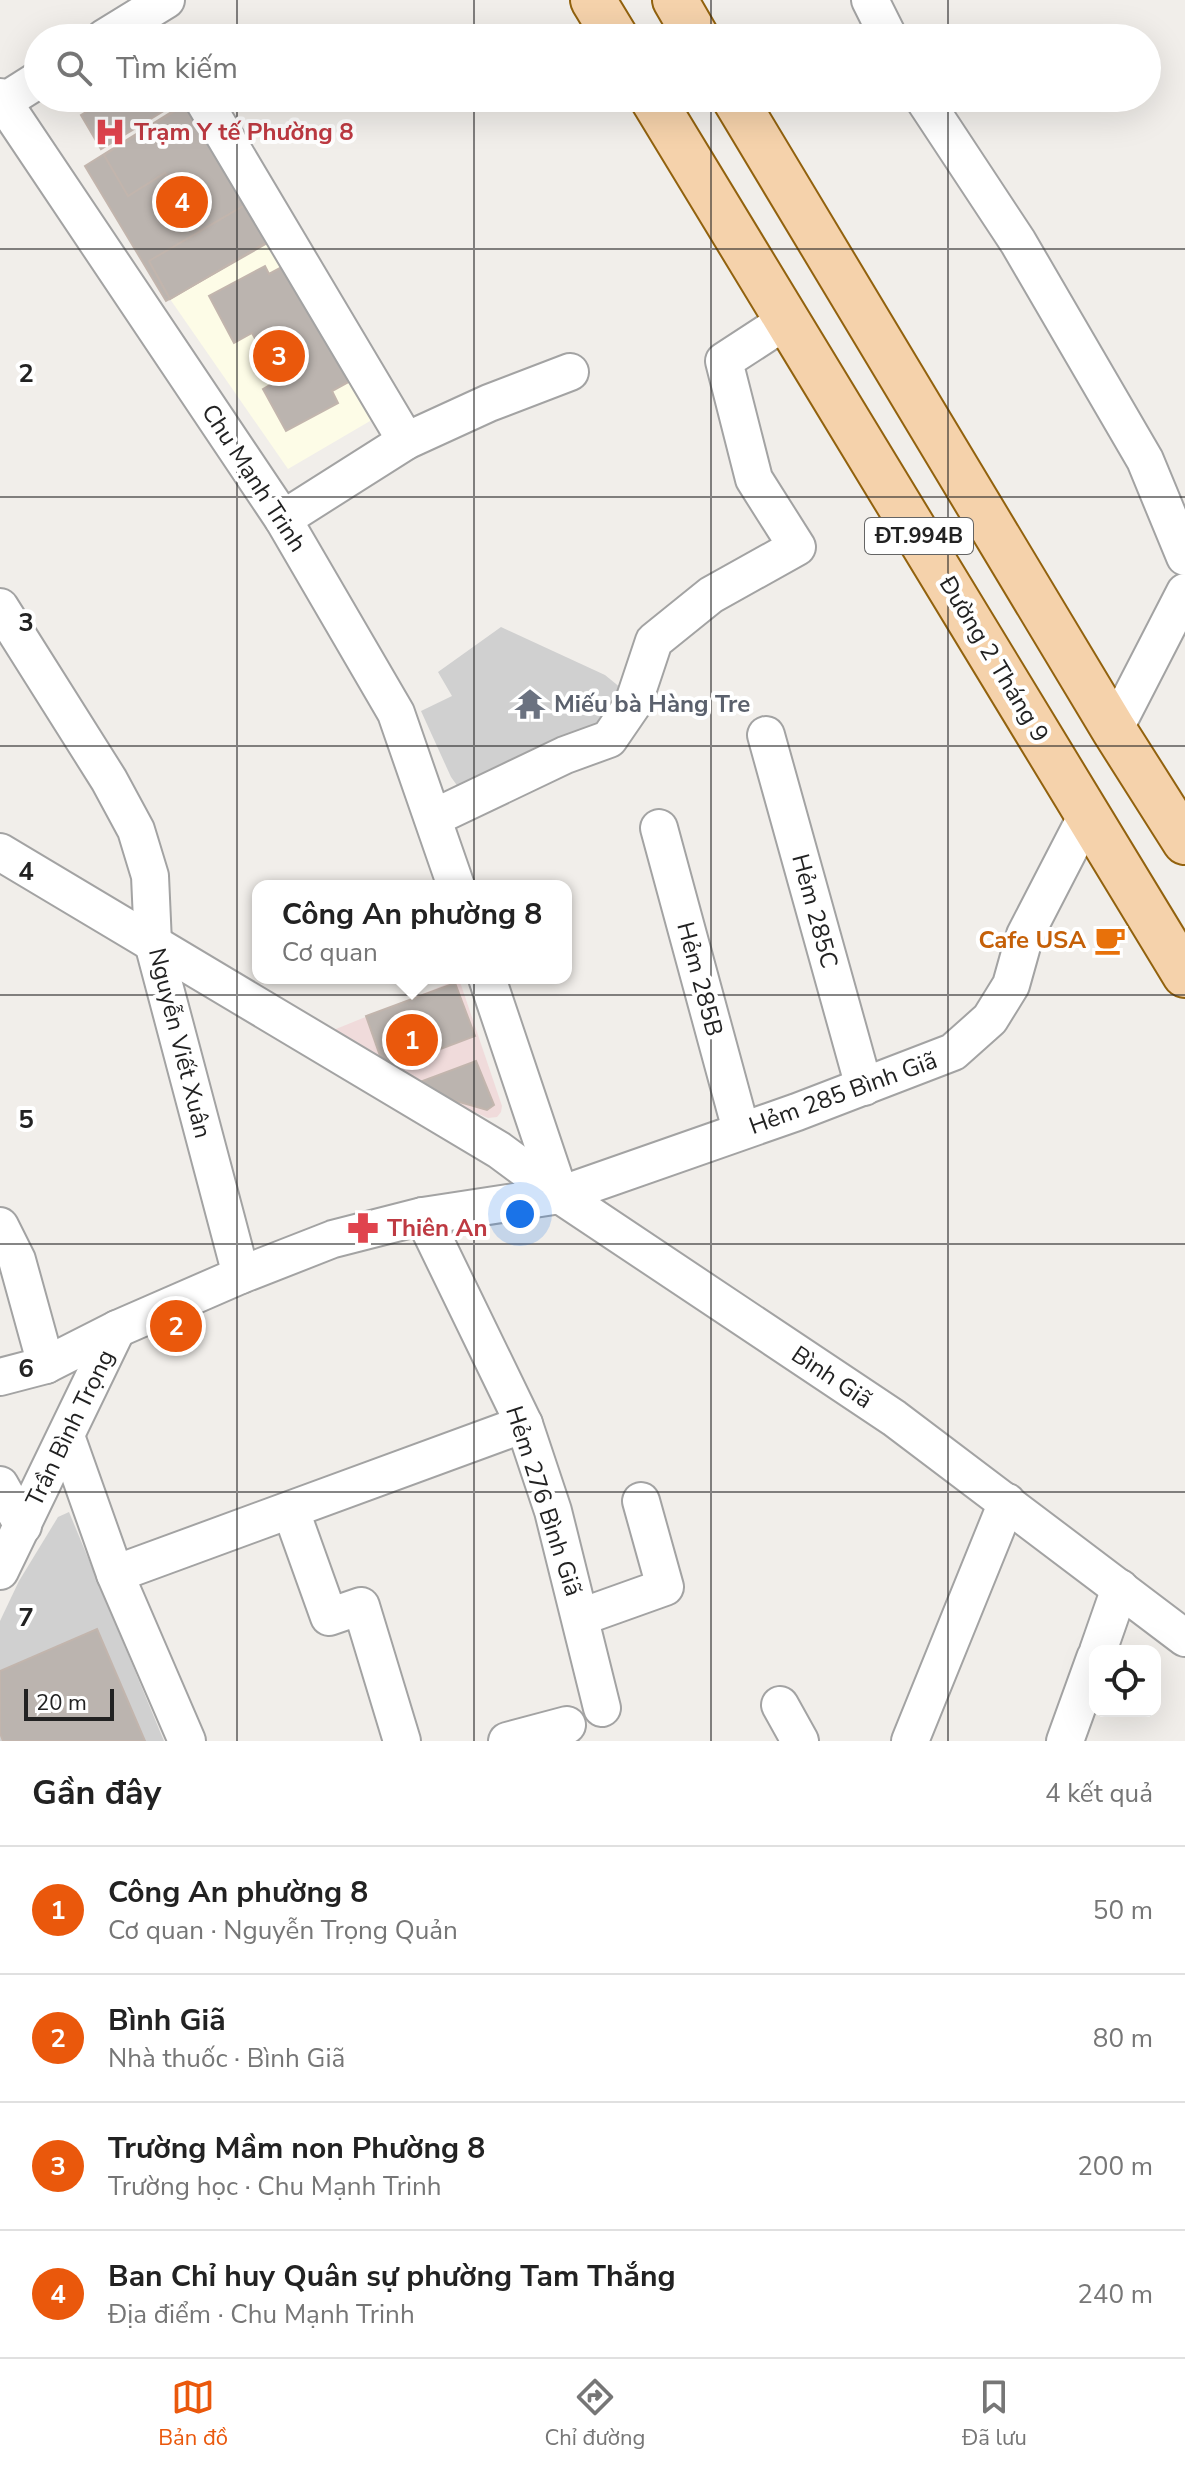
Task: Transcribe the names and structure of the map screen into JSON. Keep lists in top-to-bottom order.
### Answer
{
  "streets": {
    "main road": ["ĐT.994B", "Đường 2 Tháng 9"],
    "street": [
      "Chu Mạnh Trinh",
      "Hẻm 285C",
      "Hẻm 285B",
      "Nguyễn Viết Xuân",
      "Hẻm 285 Bình Giã",
      "Bình Giã",
      "Trần Bình Trọng",
      "Hẻm 276 Bình Giã"
    ]
  },
  "crossings": [
    ["Đường 2 Tháng 9", "Hẻm 285 Bình Giã"],
    ["Hẻm 285C", "Hẻm 285 Bình Giã"],
    ["Hẻm 285B", "Hẻm 285 Bình Giã"],
    ["Nguyễn Viết Xuân", "Bình Giã"],
    ["Hẻm 285 Bình Giã", "Bình Giã"]
  ],
  "places": {
    "hospital": ["Trạm Y tế Phường 8"],
    "temple": ["Miếu bà Hàng Tre"],
    "cafe": ["Cafe USA"],
    "pharmacy": ["Thiên An"]
  },
  "scale_bar": "20 m",
  "page": {
    "search": "Tìm kiếm",
    "pins": [
      "4",
      "3",
      "1",
      "2"
    ],
    "popup": ["Công An phường 8", "Cơ quan"],
    "scale": "20 m",
    "heading": ["Gần đây", "4 kết quả"],
    "list": [
      {
        "mark": "1",
        "name": "Công An phường 8",
        "note": "Cơ quan · Nguyễn Trọng Quản",
        "value": "50 m"
      },
      {
        "mark": "2",
        "name": "Bình Giã",
        "note": "Nhà thuốc · Bình Giã",
        "value": "80 m"
      },
      {
        "mark": "3",
        "name": "Trường Mầm non Phường 8",
        "note": "Trường học · Chu Mạnh Trinh",
        "value": "200 m"
      },
      {
        "mark": "4",
        "name": "Ban Chỉ huy Quân sự phường Tam Thắng",
        "note": "Địa điểm · Chu Mạnh Trinh",
        "value": "240 m"
      }
    ],
    "nav": ["Bản đồ", "Chỉ đường", "Đã lưu"]
  },
  "grid": {
    "rows": [
      "2",
      "3",
      "4",
      "5",
      "6",
      "7"
    ]
  }
}
